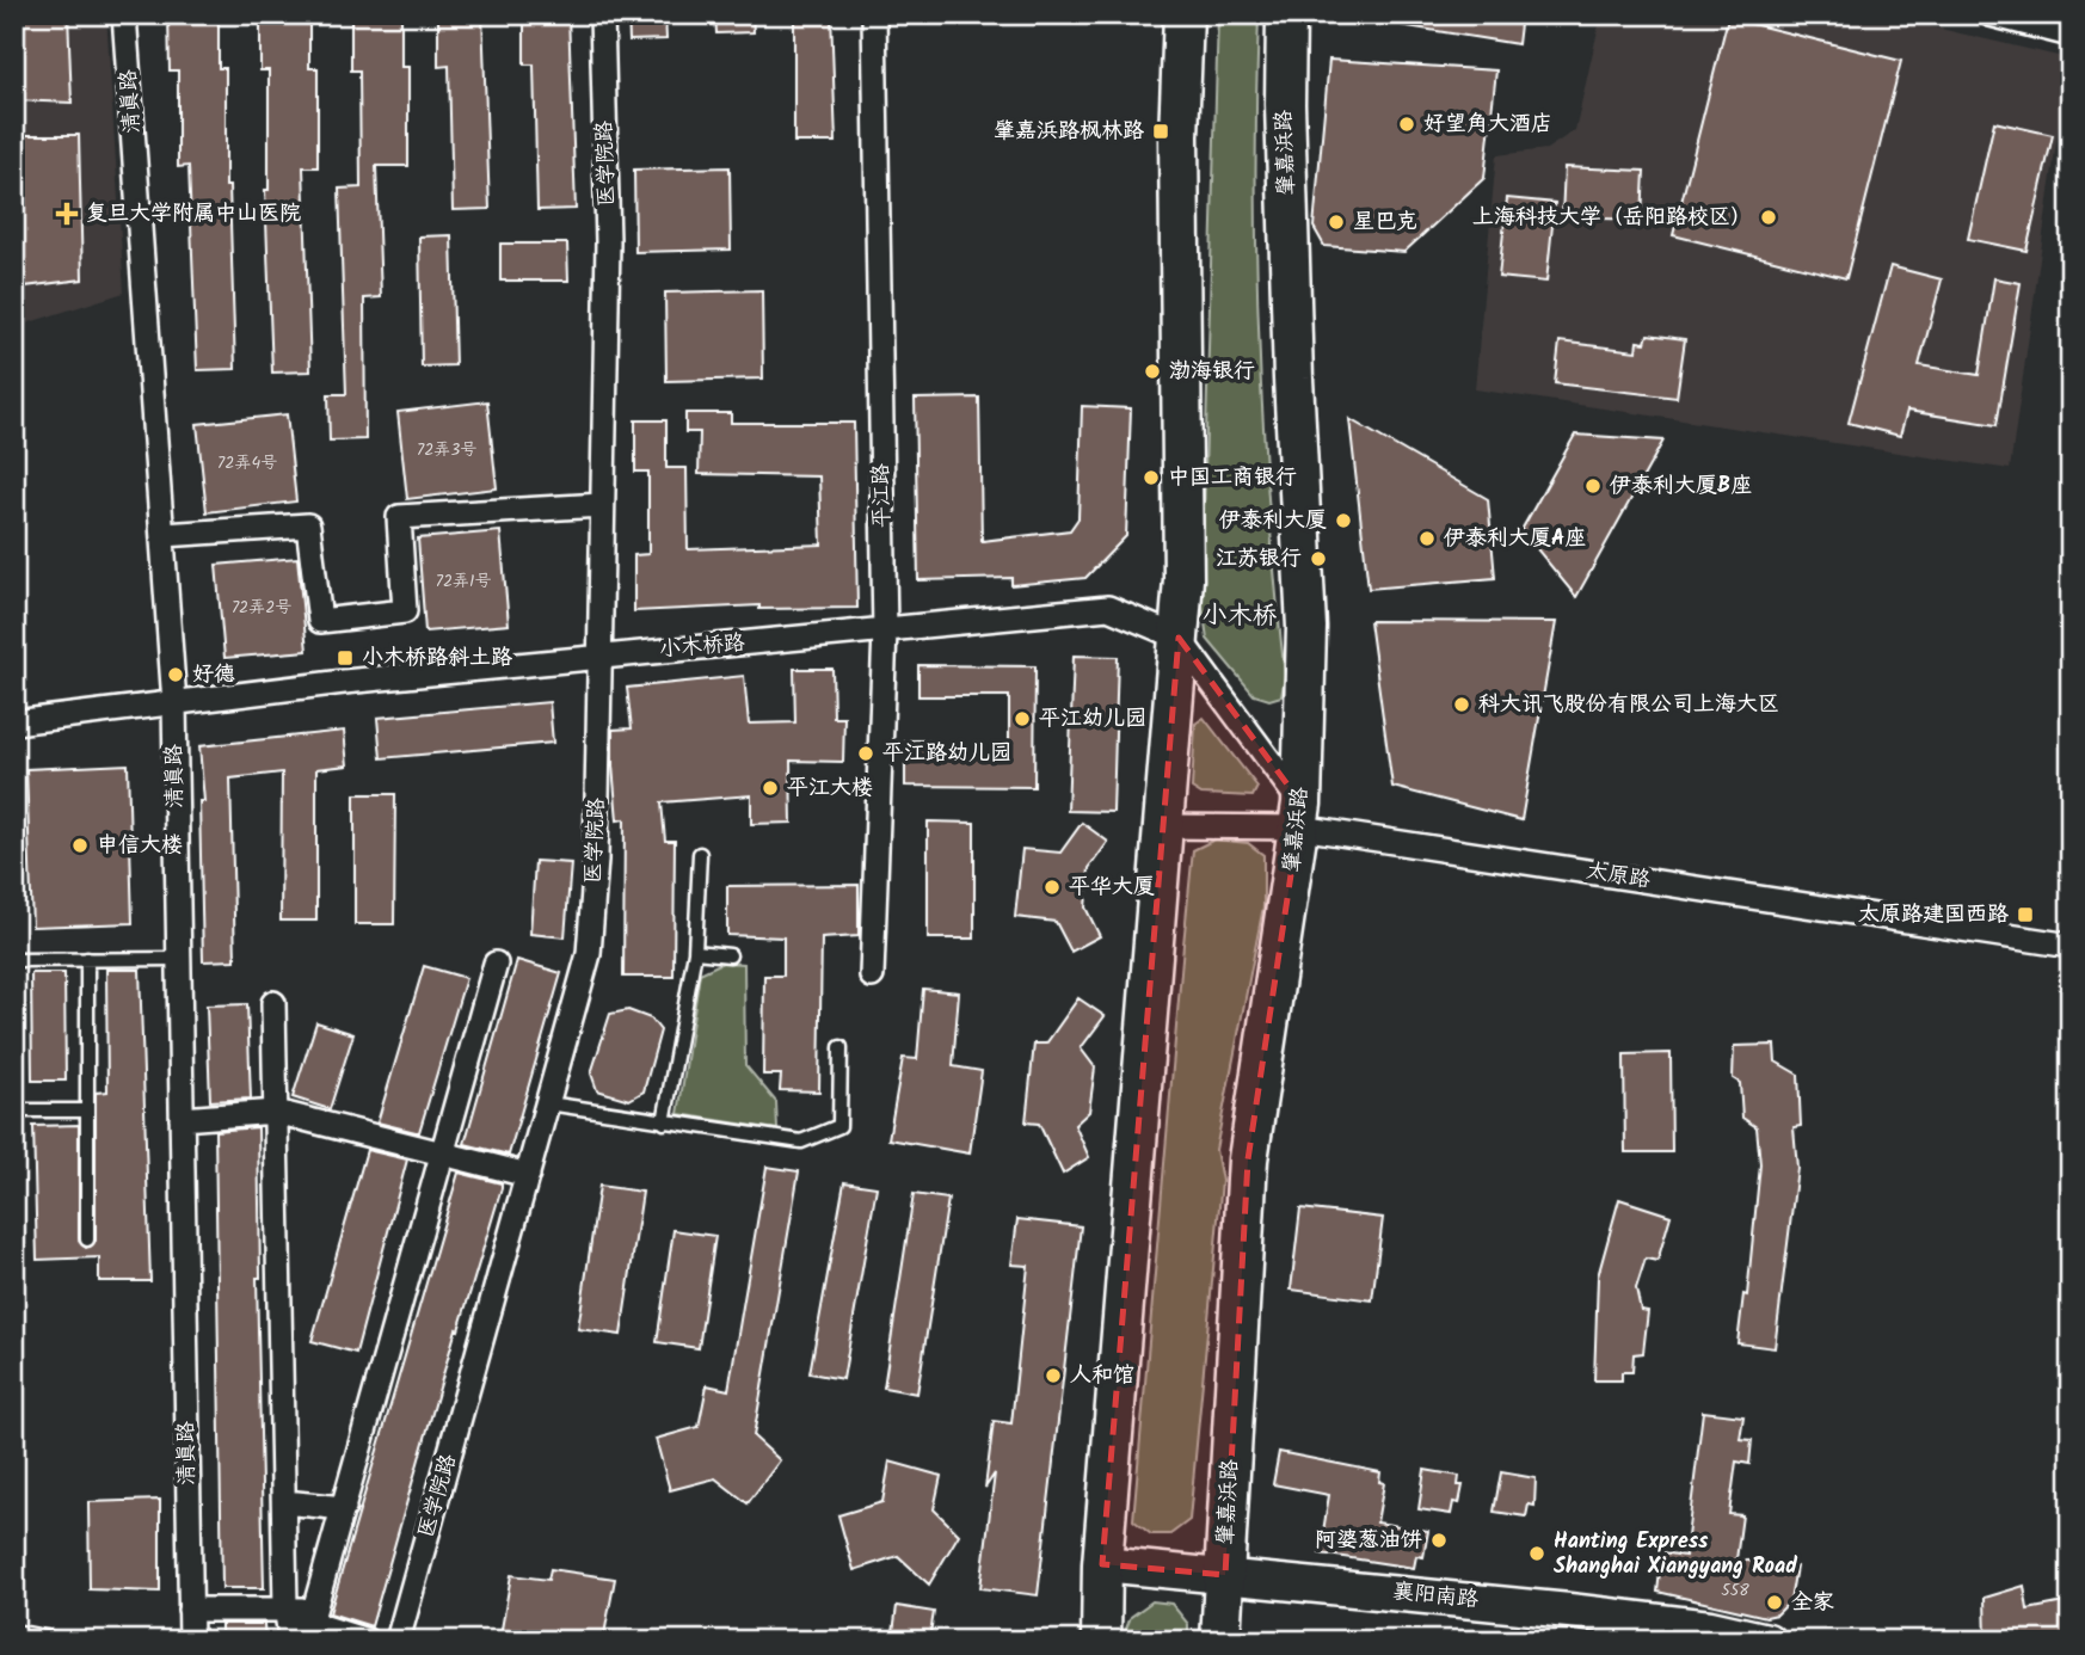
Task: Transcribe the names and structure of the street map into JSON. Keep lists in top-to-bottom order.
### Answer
{
  "streets": {
    "main road": ["肇嘉浜路"],
    "street": [
      "清真路",
      "医学院路",
      "平江路",
      "小木桥路",
      "太原路",
      "襄阳南路"
    ]
  },
  "crossings": [
    ["清真路", "小木桥路"],
    ["肇嘉浜路", "太原路"],
    ["肇嘉浜路", "襄阳南路"],
    ["医学院路", "小木桥路"],
    ["平江路", "小木桥路"]
  ],
  "districts": ["小木桥"],
  "places": {
    "other": [
      "好望角大酒店",
      "上海科技大学（岳阳路校区）",
      "星巴克",
      "渤海银行",
      "中国工商银行",
      "伊泰利大厦B座",
      "伊泰利大厦",
      "伊泰利大厦A座",
      "江苏银行",
      "好德",
      "科大讯飞股份有限公司上海大区",
      "平江幼儿园",
      "平江路幼儿园",
      "平江大楼",
      "申信大楼",
      "平华大厦",
      "人和馆",
      "阿婆葱油饼",
      "Hanting Express Shanghai Xiangyang Road",
      "全家"
    ],
    "transit": ["肇嘉浜路枫林路", "小木桥路斜土路", "太原路建国西路"],
    "health": ["复旦大学附属中山医院"]
  },
  "house_numbers": [
    "72弄3号",
    "72弄4号",
    "72弄1号",
    "72弄2号",
    "558"
  ]
}
